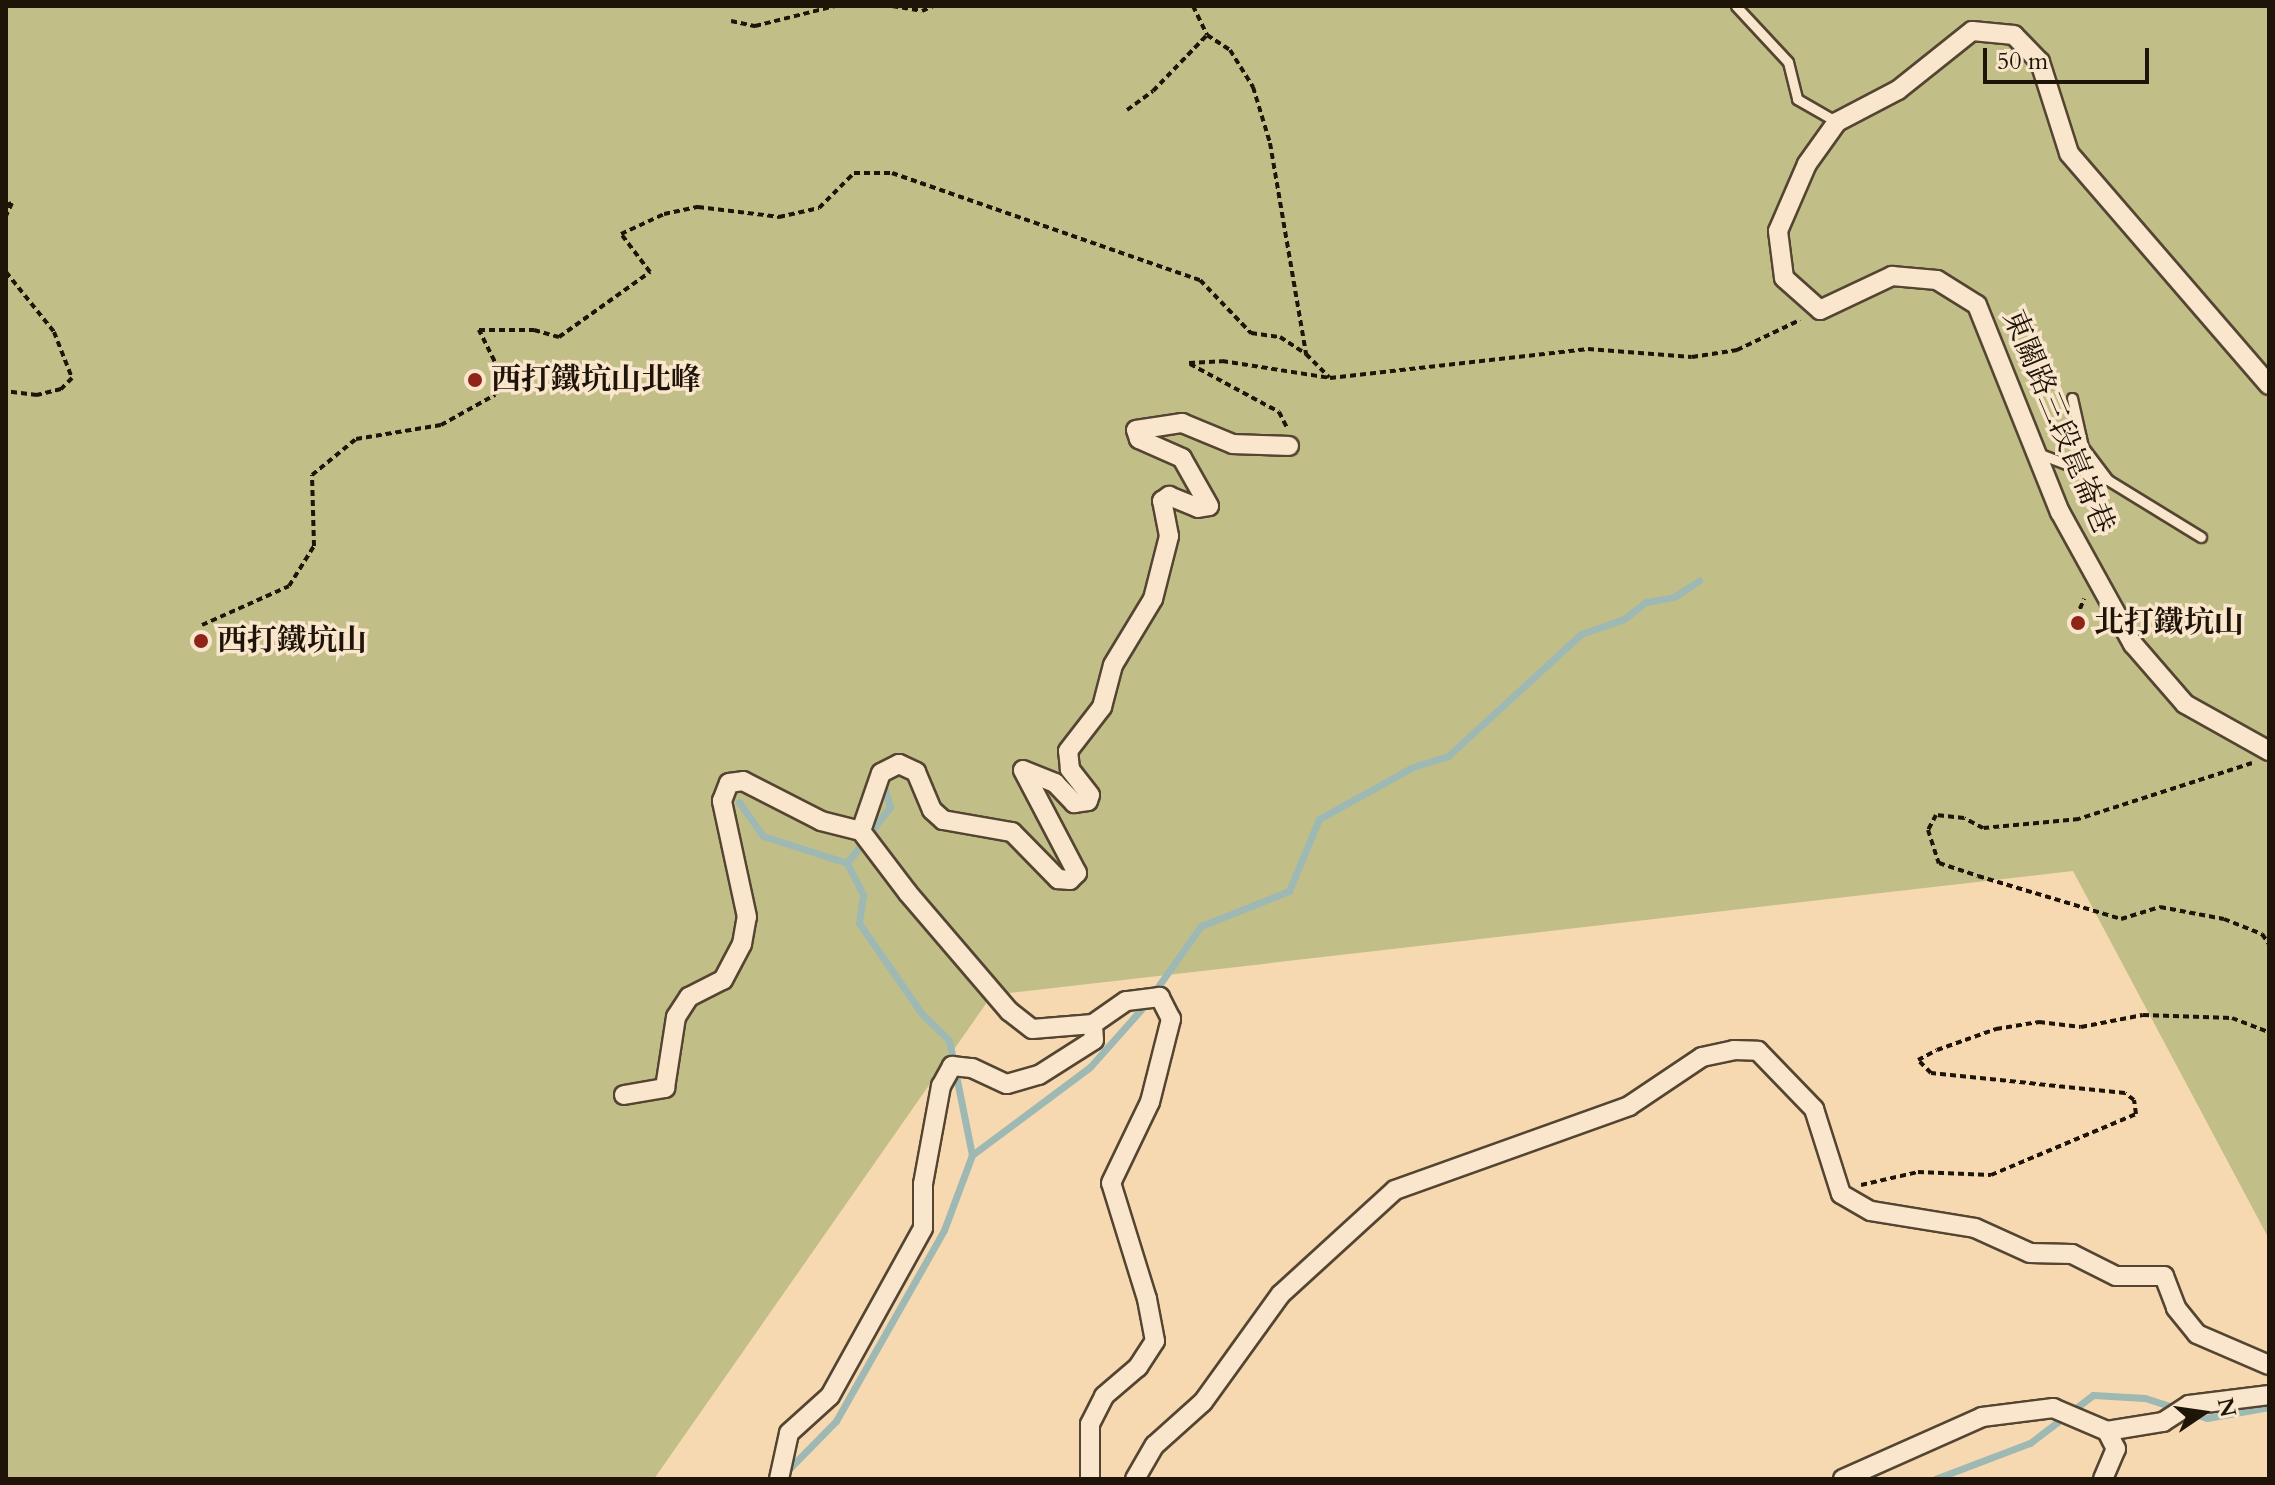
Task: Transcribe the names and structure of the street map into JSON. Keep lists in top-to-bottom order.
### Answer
{
  "streets": {
    "street": ["東關路三段崑崙巷"]
  },
  "places": ["西打鐵坑山北峰", "北打鐵坑山", "西打鐵坑山"],
  "scale_bar": "50 m",
  "north": "right"
}
